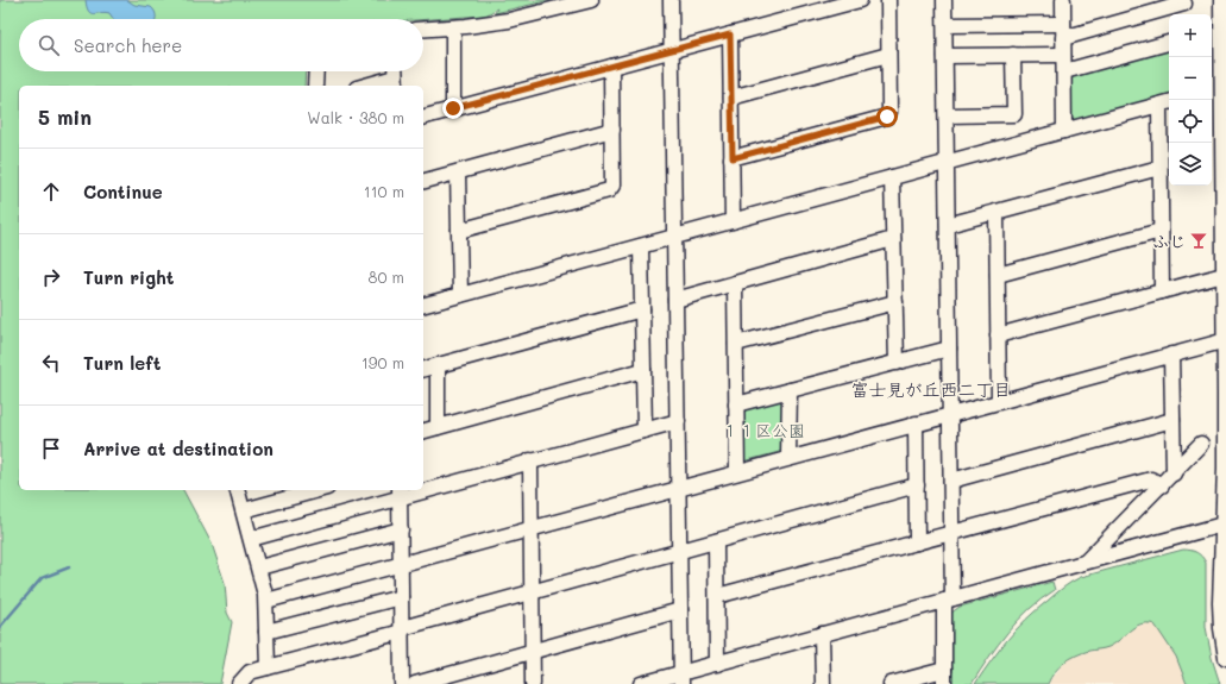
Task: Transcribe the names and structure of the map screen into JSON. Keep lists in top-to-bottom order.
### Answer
{
  "districts": ["富士見が丘西二丁目"],
  "parks": ["１１区公園"],
  "places": {
    "bar": ["ふじ"]
  },
  "page": {
    "map_buttons": ["+", "−"],
    "search": "Search here",
    "heading": ["5 min", "Walk · 380 m"],
    "list": [
      ["Continue", "110 m"],
      ["Turn right", "80 m"],
      ["Turn left", "190 m"],
      "Arrive at destination"
    ]
  }
}
